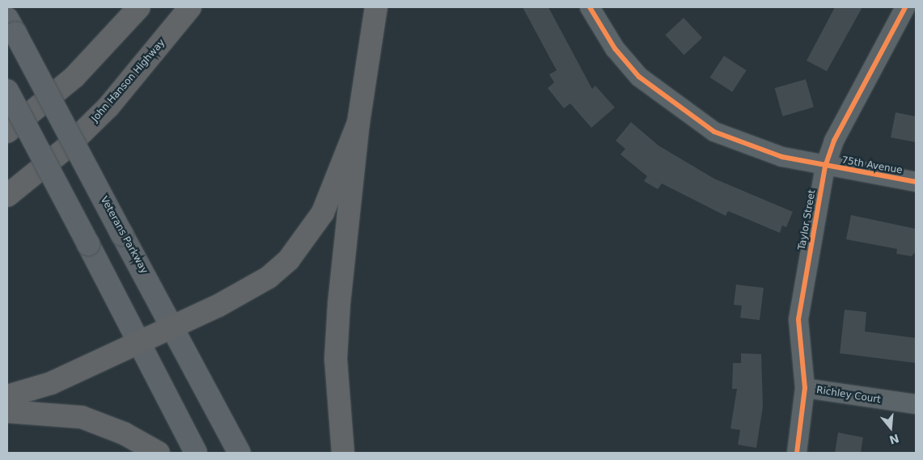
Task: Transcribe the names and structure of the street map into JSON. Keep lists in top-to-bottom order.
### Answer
{
  "streets": {
    "highway": ["John Hanson Highway"],
    "main road": ["Veterans Parkway"],
    "street": ["75th Avenue", "Taylor Street", "Richley Court"]
  },
  "crossings": [
    ["75th Avenue", "Taylor Street"],
    ["Taylor Street", "Richley Court"]
  ],
  "north": "bottom"
}
